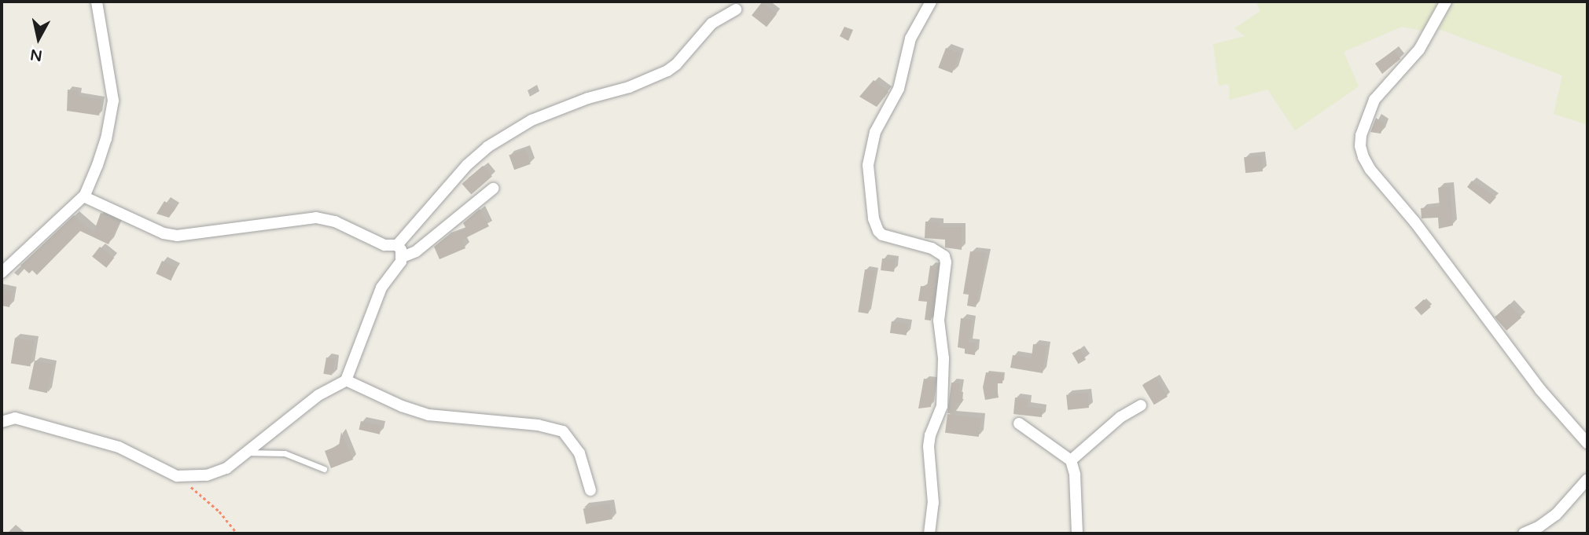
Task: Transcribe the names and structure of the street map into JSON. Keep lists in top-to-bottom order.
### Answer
{
  "north": "bottom"
}
